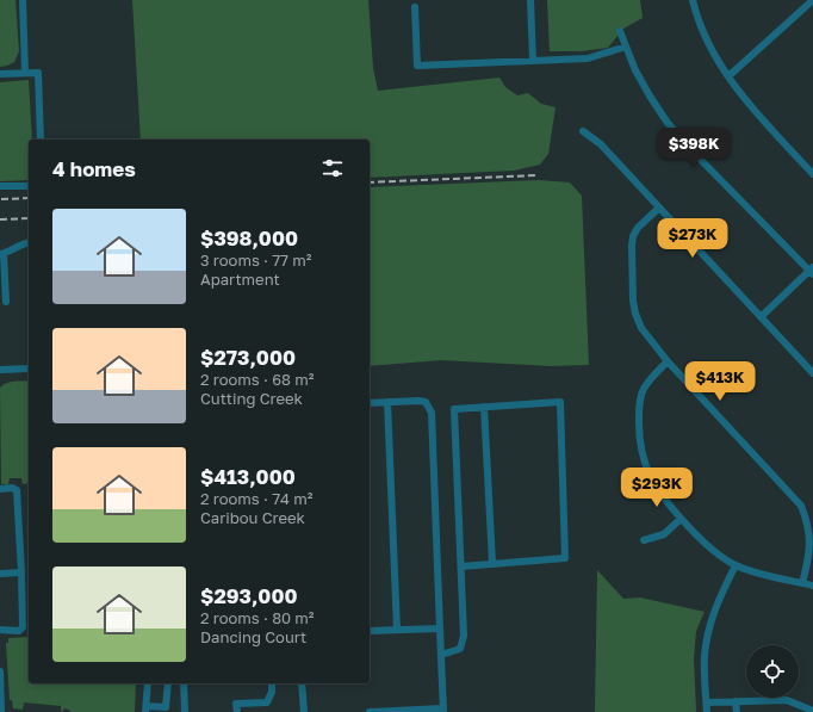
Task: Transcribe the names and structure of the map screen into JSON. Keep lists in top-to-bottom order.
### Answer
{
  "page": {
    "price": [
      "$398K",
      "$273K",
      "$413K",
      "$293K"
    ],
    "heading": "4 homes",
    "list": [
      {
        "name": "$398,000",
        "note": "3 rooms · 77 m² · Apartment"
      },
      {
        "name": "$273,000",
        "note": "2 rooms · 68 m² · Cutting Creek"
      },
      {
        "name": "$413,000",
        "note": "2 rooms · 74 m² · Caribou Creek"
      },
      {
        "name": "$293,000",
        "note": "2 rooms · 80 m² · Dancing Court"
      }
    ]
  }
}
